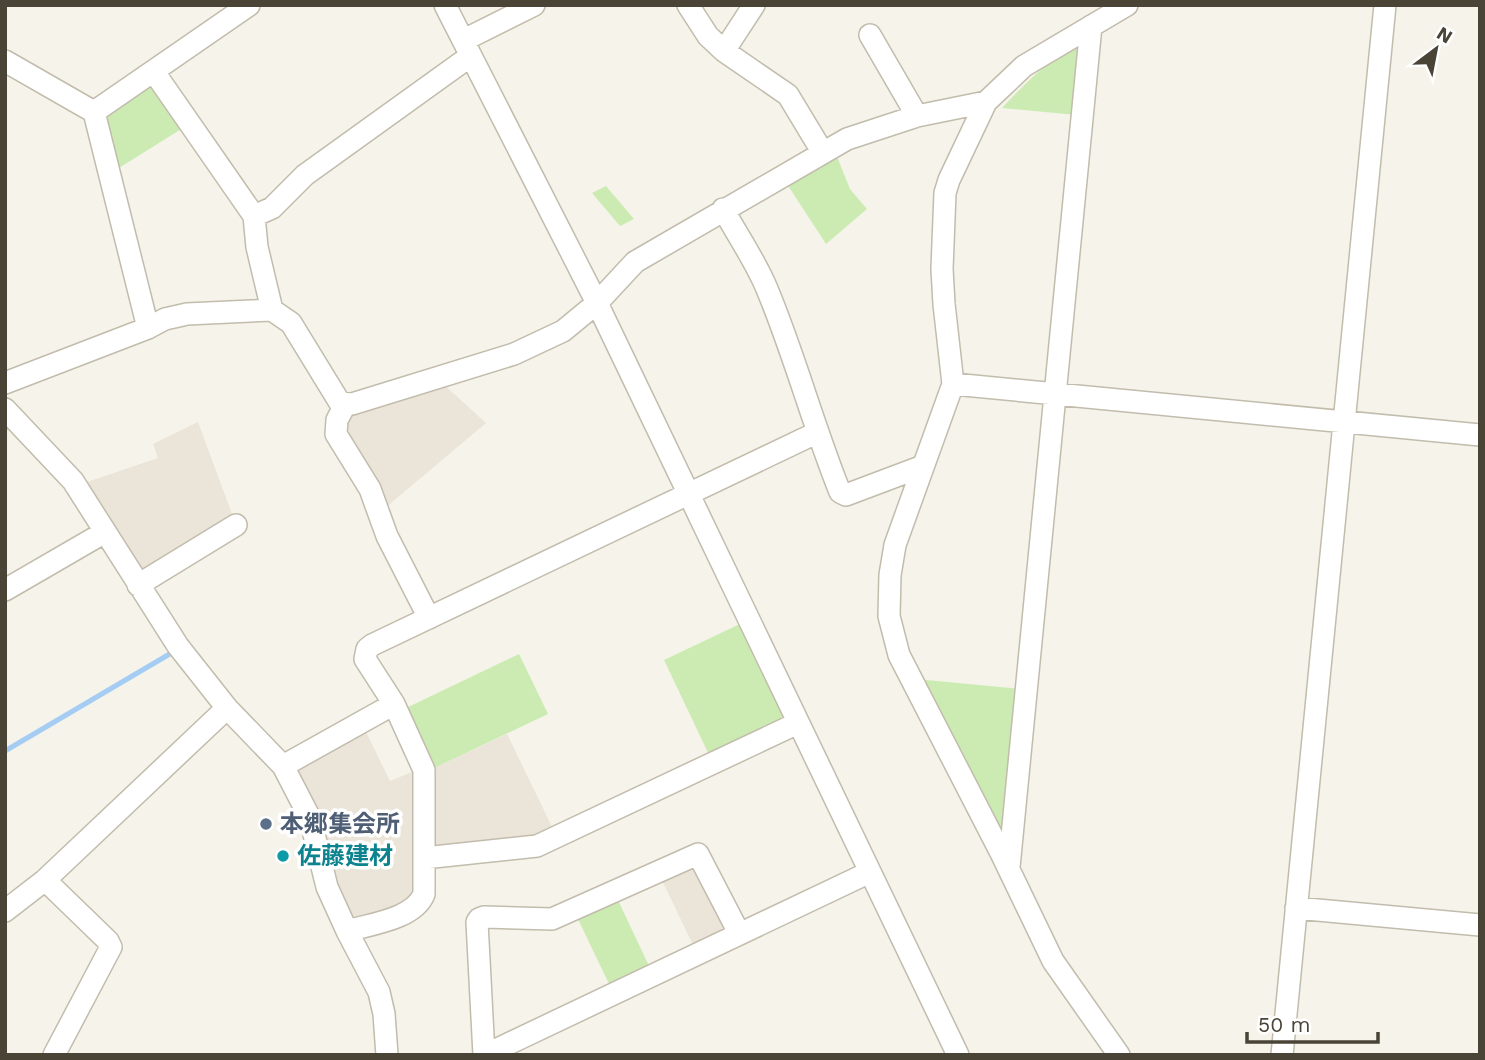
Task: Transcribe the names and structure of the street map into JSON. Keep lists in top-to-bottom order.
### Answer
{
  "places": ["本郷集会所", "佐藤建材"],
  "scale_bar": "50 m",
  "north": "top right"
}
